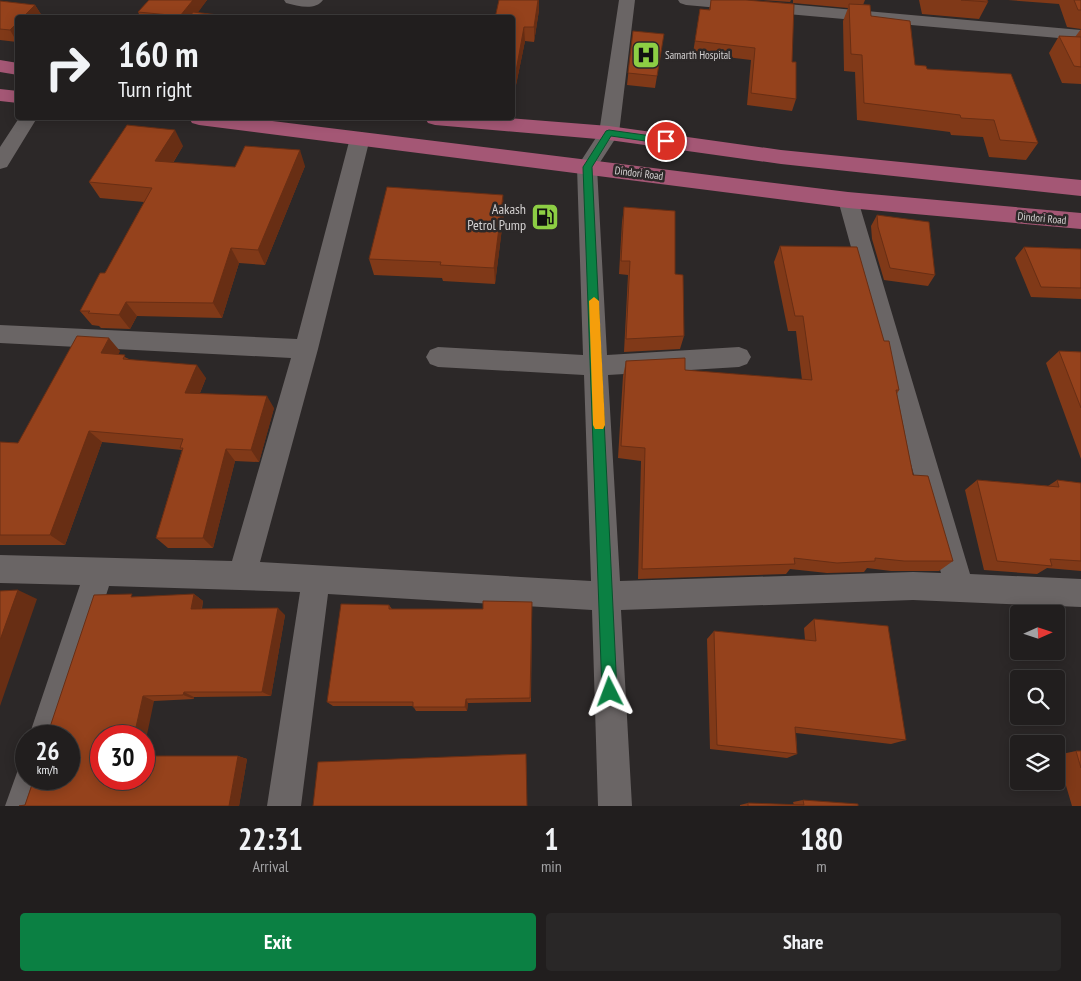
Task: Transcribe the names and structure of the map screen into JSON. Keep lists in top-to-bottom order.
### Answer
{
  "streets": {
    "main road": ["Dindori Road"]
  },
  "places": {
    "hospital": ["Samarth Hospital"],
    "fuel station": ["Aakash Petrol Pump"]
  },
  "north": "right",
  "page": {
    "turn": ["160 m", "Turn right"],
    "speed": "26 km/h",
    "limit": "30",
    "eta": [
      "22:31",
      "Arrival",
      "1",
      "min",
      "180",
      "m"
    ],
    "buttons": ["Exit", "Share"]
  }
}
